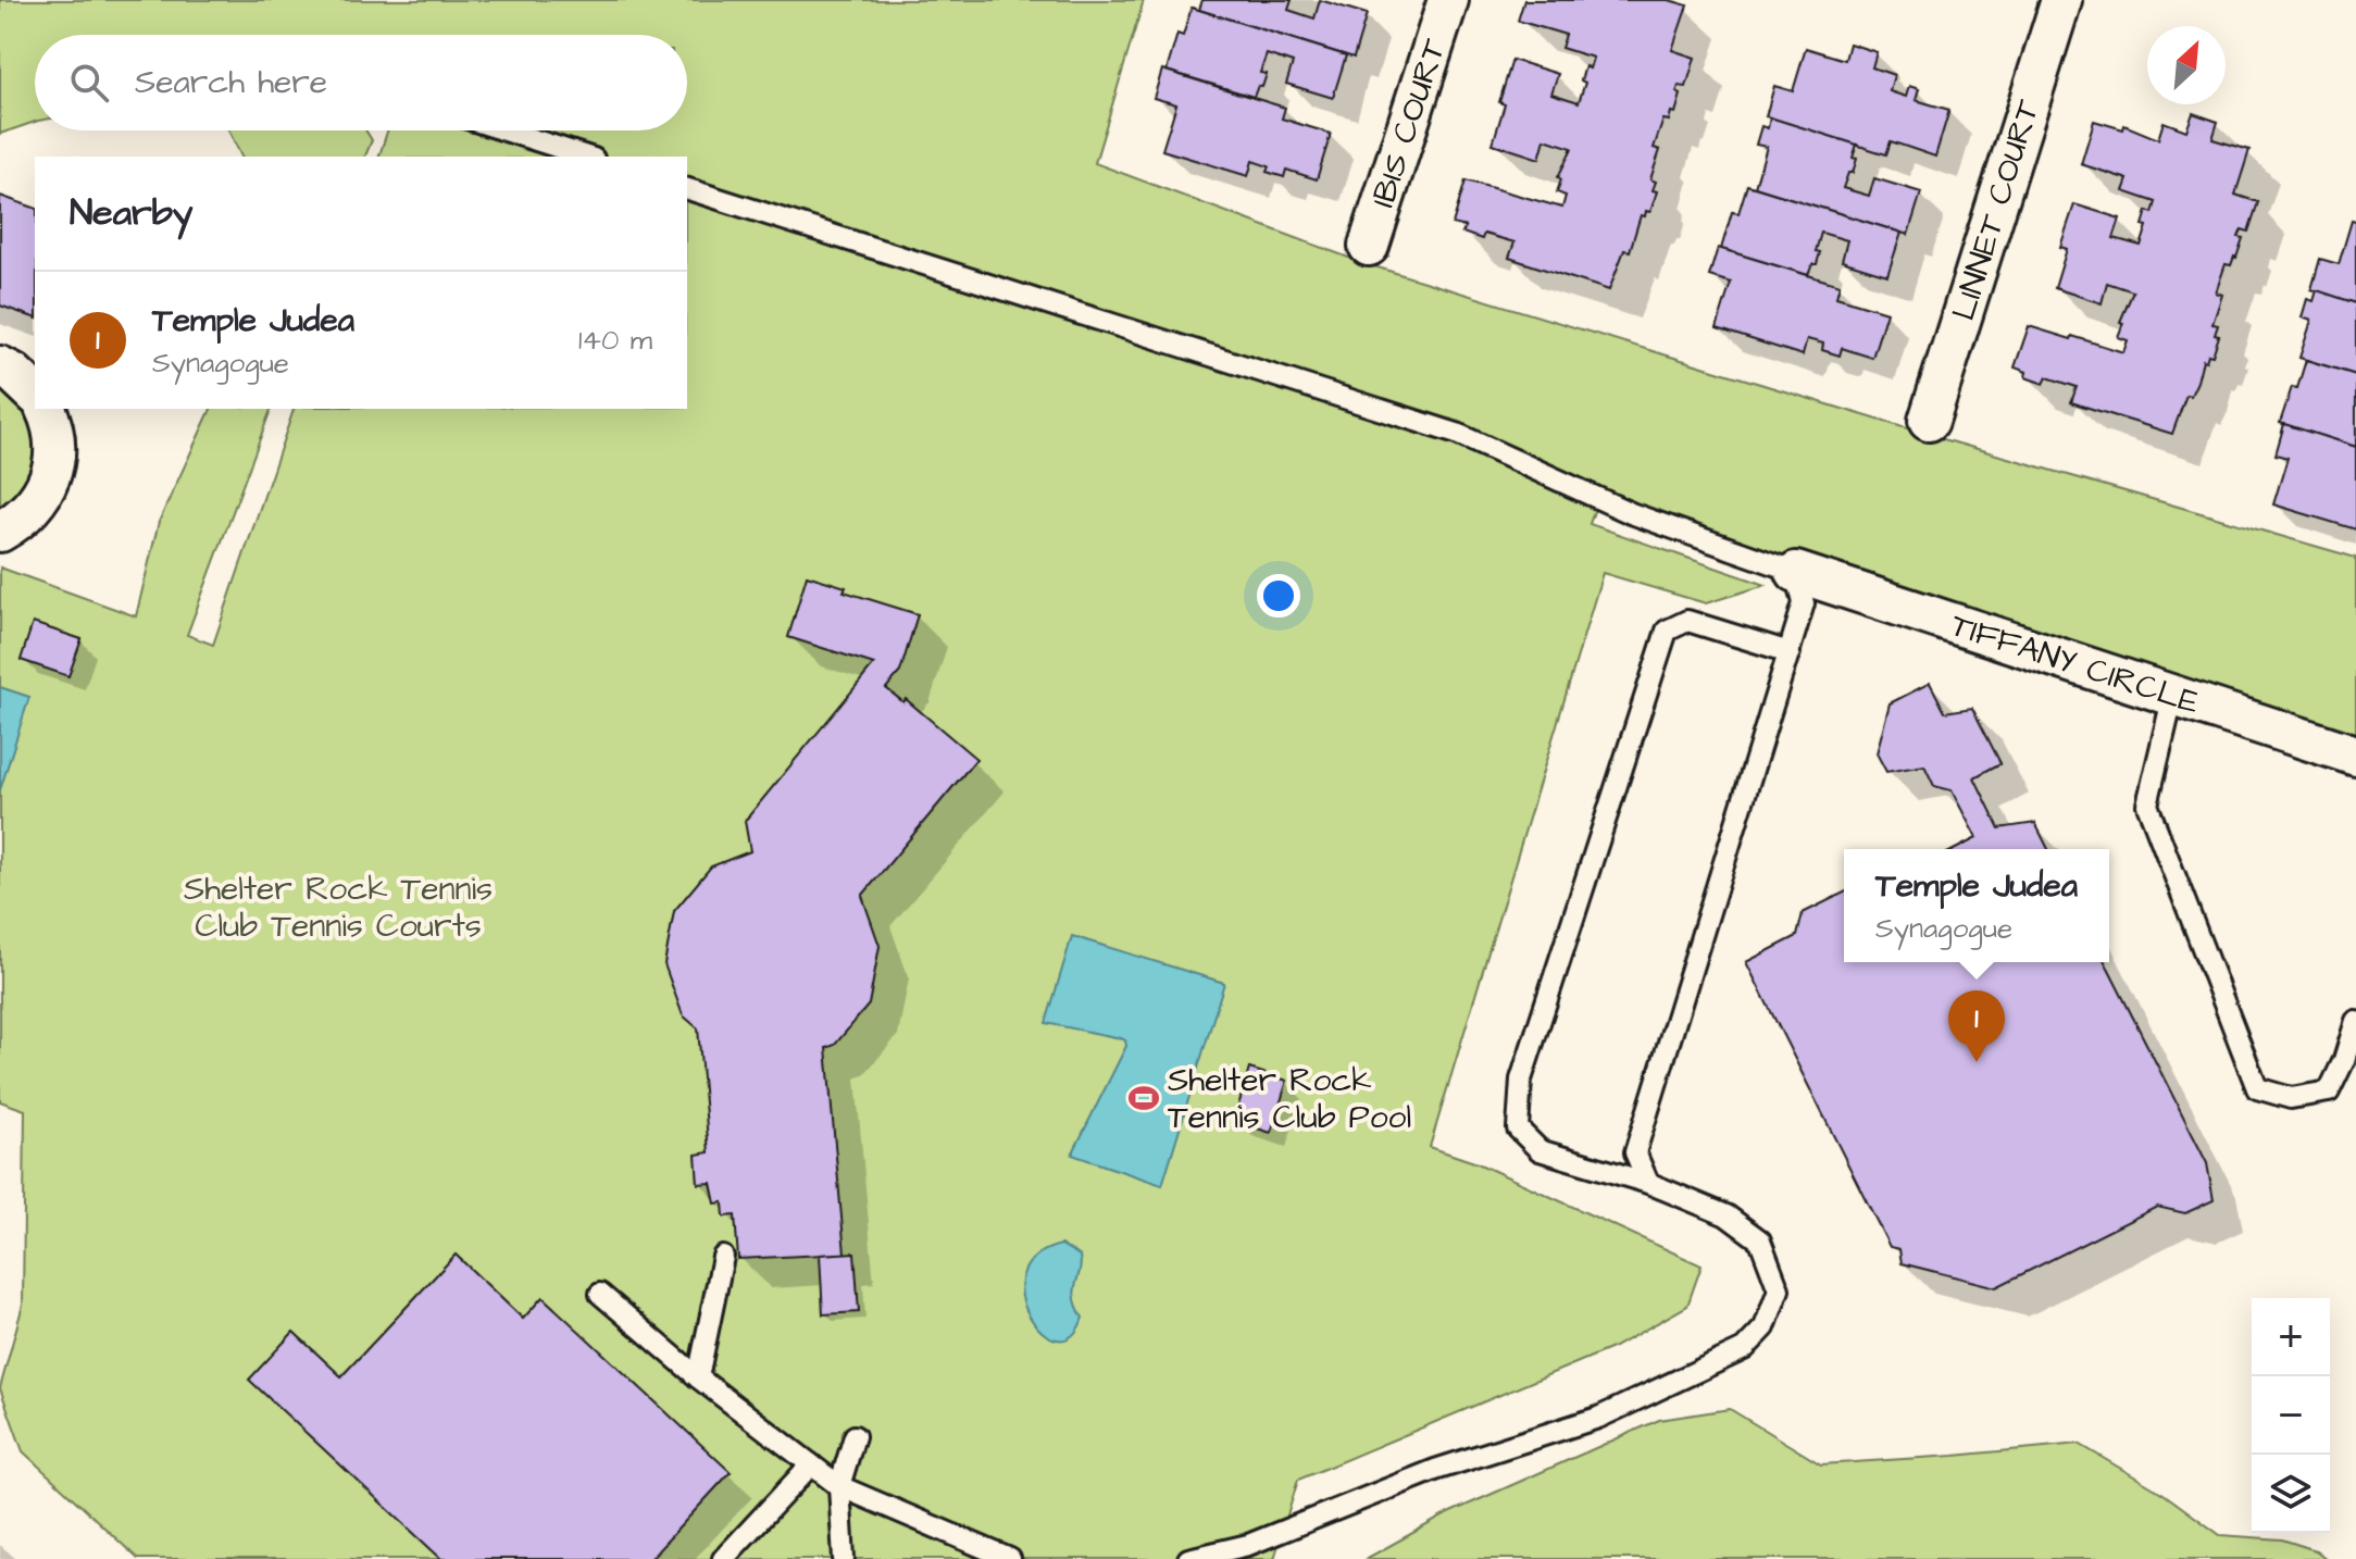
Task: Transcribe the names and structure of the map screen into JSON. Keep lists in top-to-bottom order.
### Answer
{
  "streets": {
    "street": ["IBIS COURT", "LINNET COURT", "TIFFANY CIRCLE"]
  },
  "parks": ["Shelter Rock Tennis Club Tennis Courts"],
  "places": {
    "sports": ["Shelter Rock Tennis Club Pool"]
  },
  "north": "top right",
  "page": {
    "search": "Search here",
    "heading": "Nearby",
    "list": [
      {
        "mark": "1",
        "name": "Temple Judea",
        "note": "Synagogue",
        "value": "140 m"
      }
    ],
    "popup": ["Temple Judea", "Synagogue"],
    "pins": "1",
    "map_buttons": ["+", "−"]
  }
}
